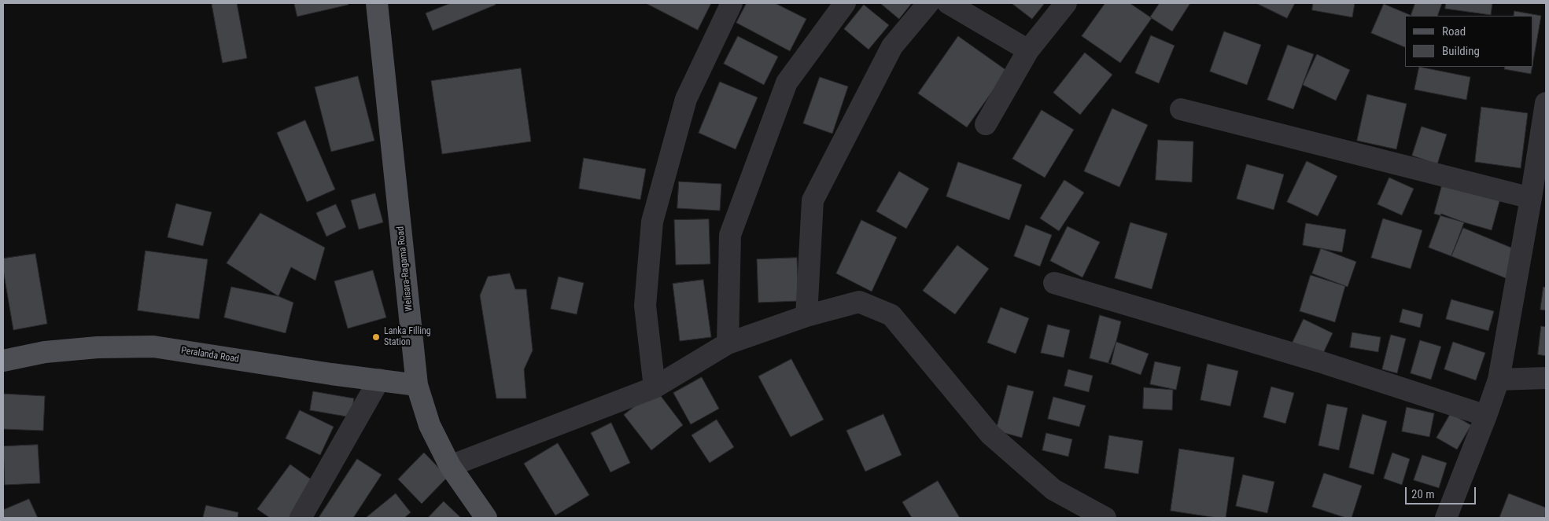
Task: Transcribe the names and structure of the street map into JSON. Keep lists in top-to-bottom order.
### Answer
{
  "streets": {
    "main road": ["Welisara-Ragama Road", "Peralanda Road"]
  },
  "crossings": [
    ["Welisara-Ragama Road", "Peralanda Road"]
  ],
  "places": ["Lanka Filling Station"],
  "legend": ["Road", "Building"],
  "scale_bar": "20 m"
}
